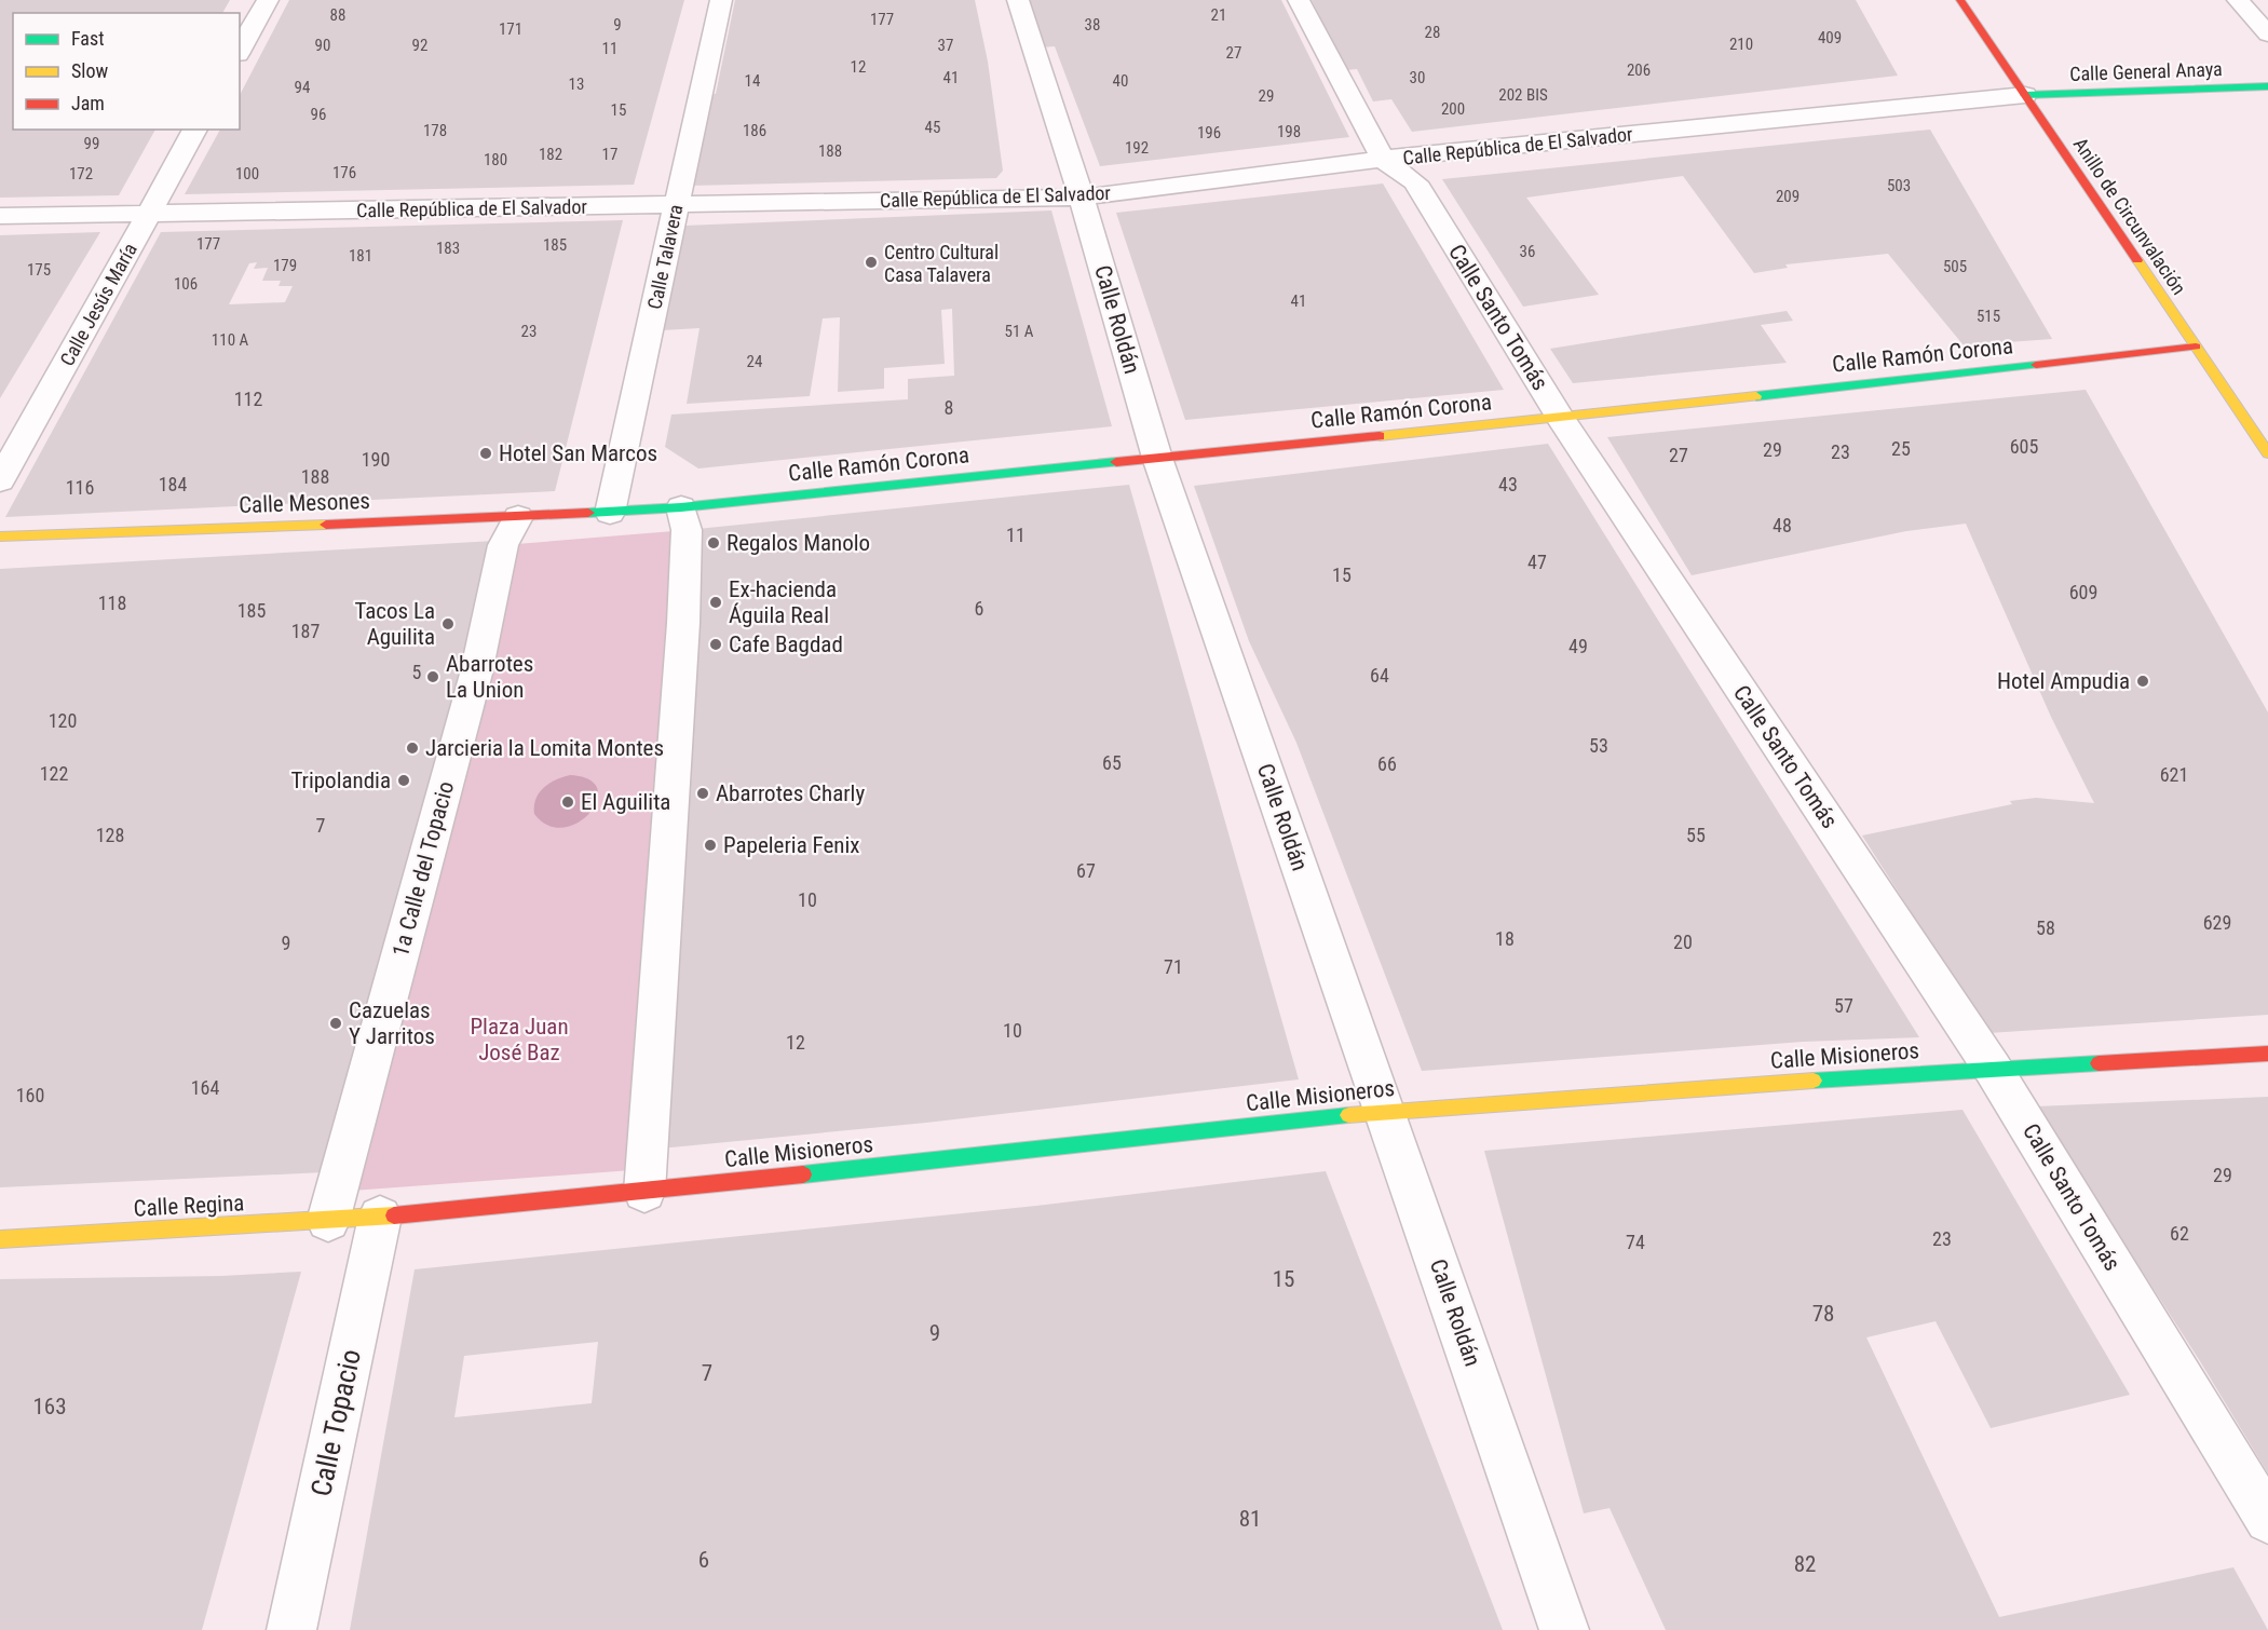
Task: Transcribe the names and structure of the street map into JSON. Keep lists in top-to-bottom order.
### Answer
{
  "streets": {
    "street": [
      "Calle General Anaya",
      "Calle República de El Salvador",
      "Anillo de Circunvalación",
      "Calle Talavera",
      "Calle Jesús María",
      "Calle Santo Tomás",
      "Calle Roldán",
      "Calle Ramón Corona",
      "Calle Mesones",
      "1a Calle del Topacio",
      "Calle Misioneros",
      "Calle Regina",
      "Calle Topacio"
    ]
  },
  "crossings": [
    ["Calle General Anaya", "Calle República de El Salvador"],
    ["Calle General Anaya", "Anillo de Circunvalación"],
    ["Calle República de El Salvador", "Anillo de Circunvalación"],
    ["Calle República de El Salvador", "Calle Talavera"],
    ["Calle República de El Salvador", "Calle Jesús María"],
    ["Calle República de El Salvador", "Calle Santo Tomás"],
    ["Calle República de El Salvador", "Calle Roldán"],
    ["Anillo de Circunvalación", "Calle Ramón Corona"],
    ["Calle Talavera", "Calle Ramón Corona"],
    ["Calle Talavera", "Calle Mesones"],
    ["Calle Santo Tomás", "Calle Ramón Corona"],
    ["Calle Santo Tomás", "Calle Misioneros"],
    ["Calle Roldán", "Calle Ramón Corona"],
    ["Calle Roldán", "Calle Misioneros"],
    ["Calle Ramón Corona", "Calle Mesones"],
    ["Calle Mesones", "1a Calle del Topacio"],
    ["1a Calle del Topacio", "Calle Regina"],
    ["Calle Misioneros", "Calle Regina"],
    ["Calle Misioneros", "Calle Topacio"],
    ["Calle Regina", "Calle Topacio"]
  ],
  "parks": ["Plaza Juan José Baz"],
  "places": [
    "Centro Cultural Casa Talavera",
    "Hotel San Marcos",
    "Regalos Manolo",
    "Ex-hacienda Águila Real",
    "Tacos La Aguilita",
    "Cafe Bagdad",
    "Abarrotes La Union",
    "Hotel Ampudia",
    "Jarcieria la Lomita Montes",
    "Tripolandia",
    "Abarrotes Charly",
    "El Aguilita",
    "Papeleria Fenix",
    "Cazuelas Y Jarritos"
  ],
  "house_numbers": [
    "88",
    "21",
    "177",
    "9",
    "38",
    "171",
    "28",
    "409",
    "210",
    "90",
    "92",
    "37",
    "11",
    "27",
    "12",
    "206",
    "41",
    "30",
    "14",
    "40",
    "13",
    "94",
    "202 BIS",
    "29",
    "200",
    "15",
    "96",
    "45",
    "178",
    "186",
    "198",
    "196",
    "99",
    "192",
    "188",
    "182",
    "17",
    "180",
    "176",
    "172",
    "100",
    "503",
    "209",
    "177",
    "185",
    "183",
    "36",
    "181",
    "179",
    "505",
    "175",
    "106",
    "41",
    "515",
    "23",
    "51 A",
    "110 A",
    "24",
    "112",
    "8",
    "605",
    "25",
    "29",
    "23",
    "27",
    "190",
    "188",
    "184",
    "43",
    "116",
    "48",
    "11",
    "47",
    "15",
    "609",
    "118",
    "6",
    "185",
    "187",
    "49",
    "5",
    "64",
    "120",
    "53",
    "65",
    "66",
    "122",
    "621",
    "7",
    "128",
    "55",
    "67",
    "10",
    "629",
    "58",
    "18",
    "20",
    "9",
    "71",
    "57",
    "10",
    "12",
    "164",
    "160",
    "29",
    "62",
    "23",
    "74",
    "15",
    "78",
    "9",
    "7",
    "163",
    "81",
    "6",
    "82"
  ],
  "legend": ["Fast", "Slow", "Jam"]
}
